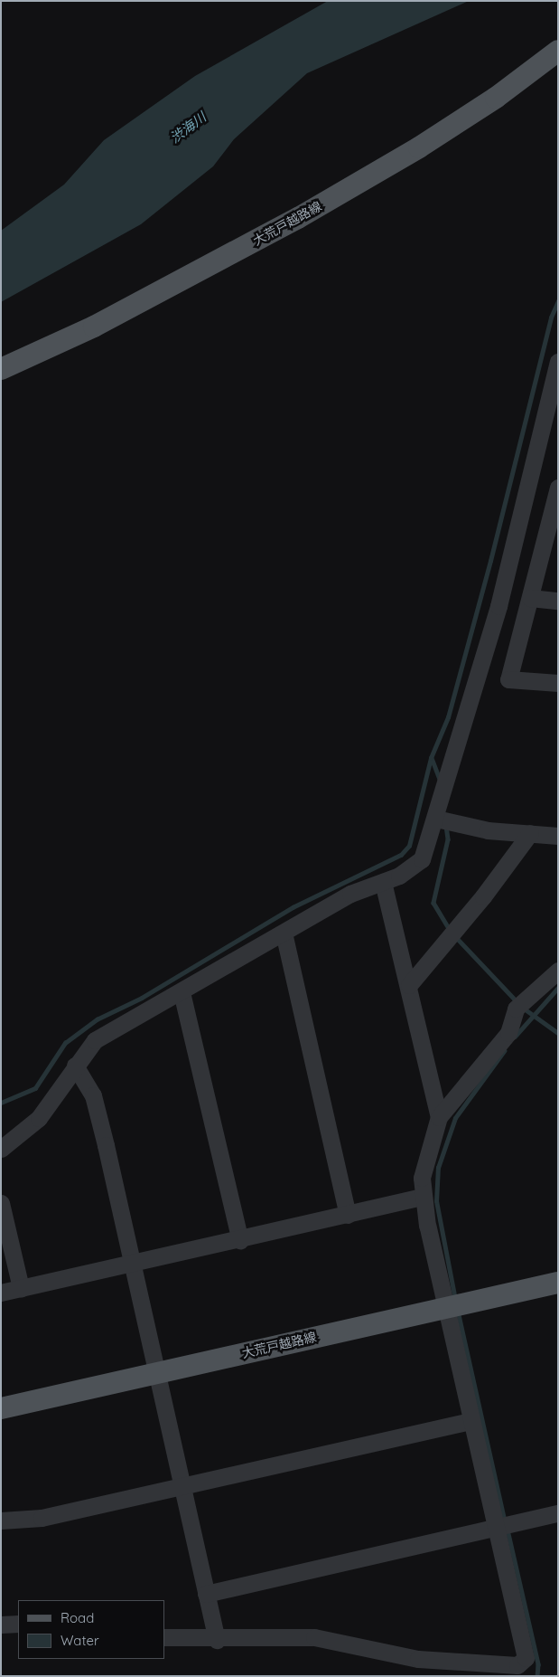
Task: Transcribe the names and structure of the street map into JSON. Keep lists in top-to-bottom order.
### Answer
{
  "streets": {
    "main road": ["大荒戸越路線"]
  },
  "water": ["渋海川"],
  "legend": ["Road", "Water"]
}
